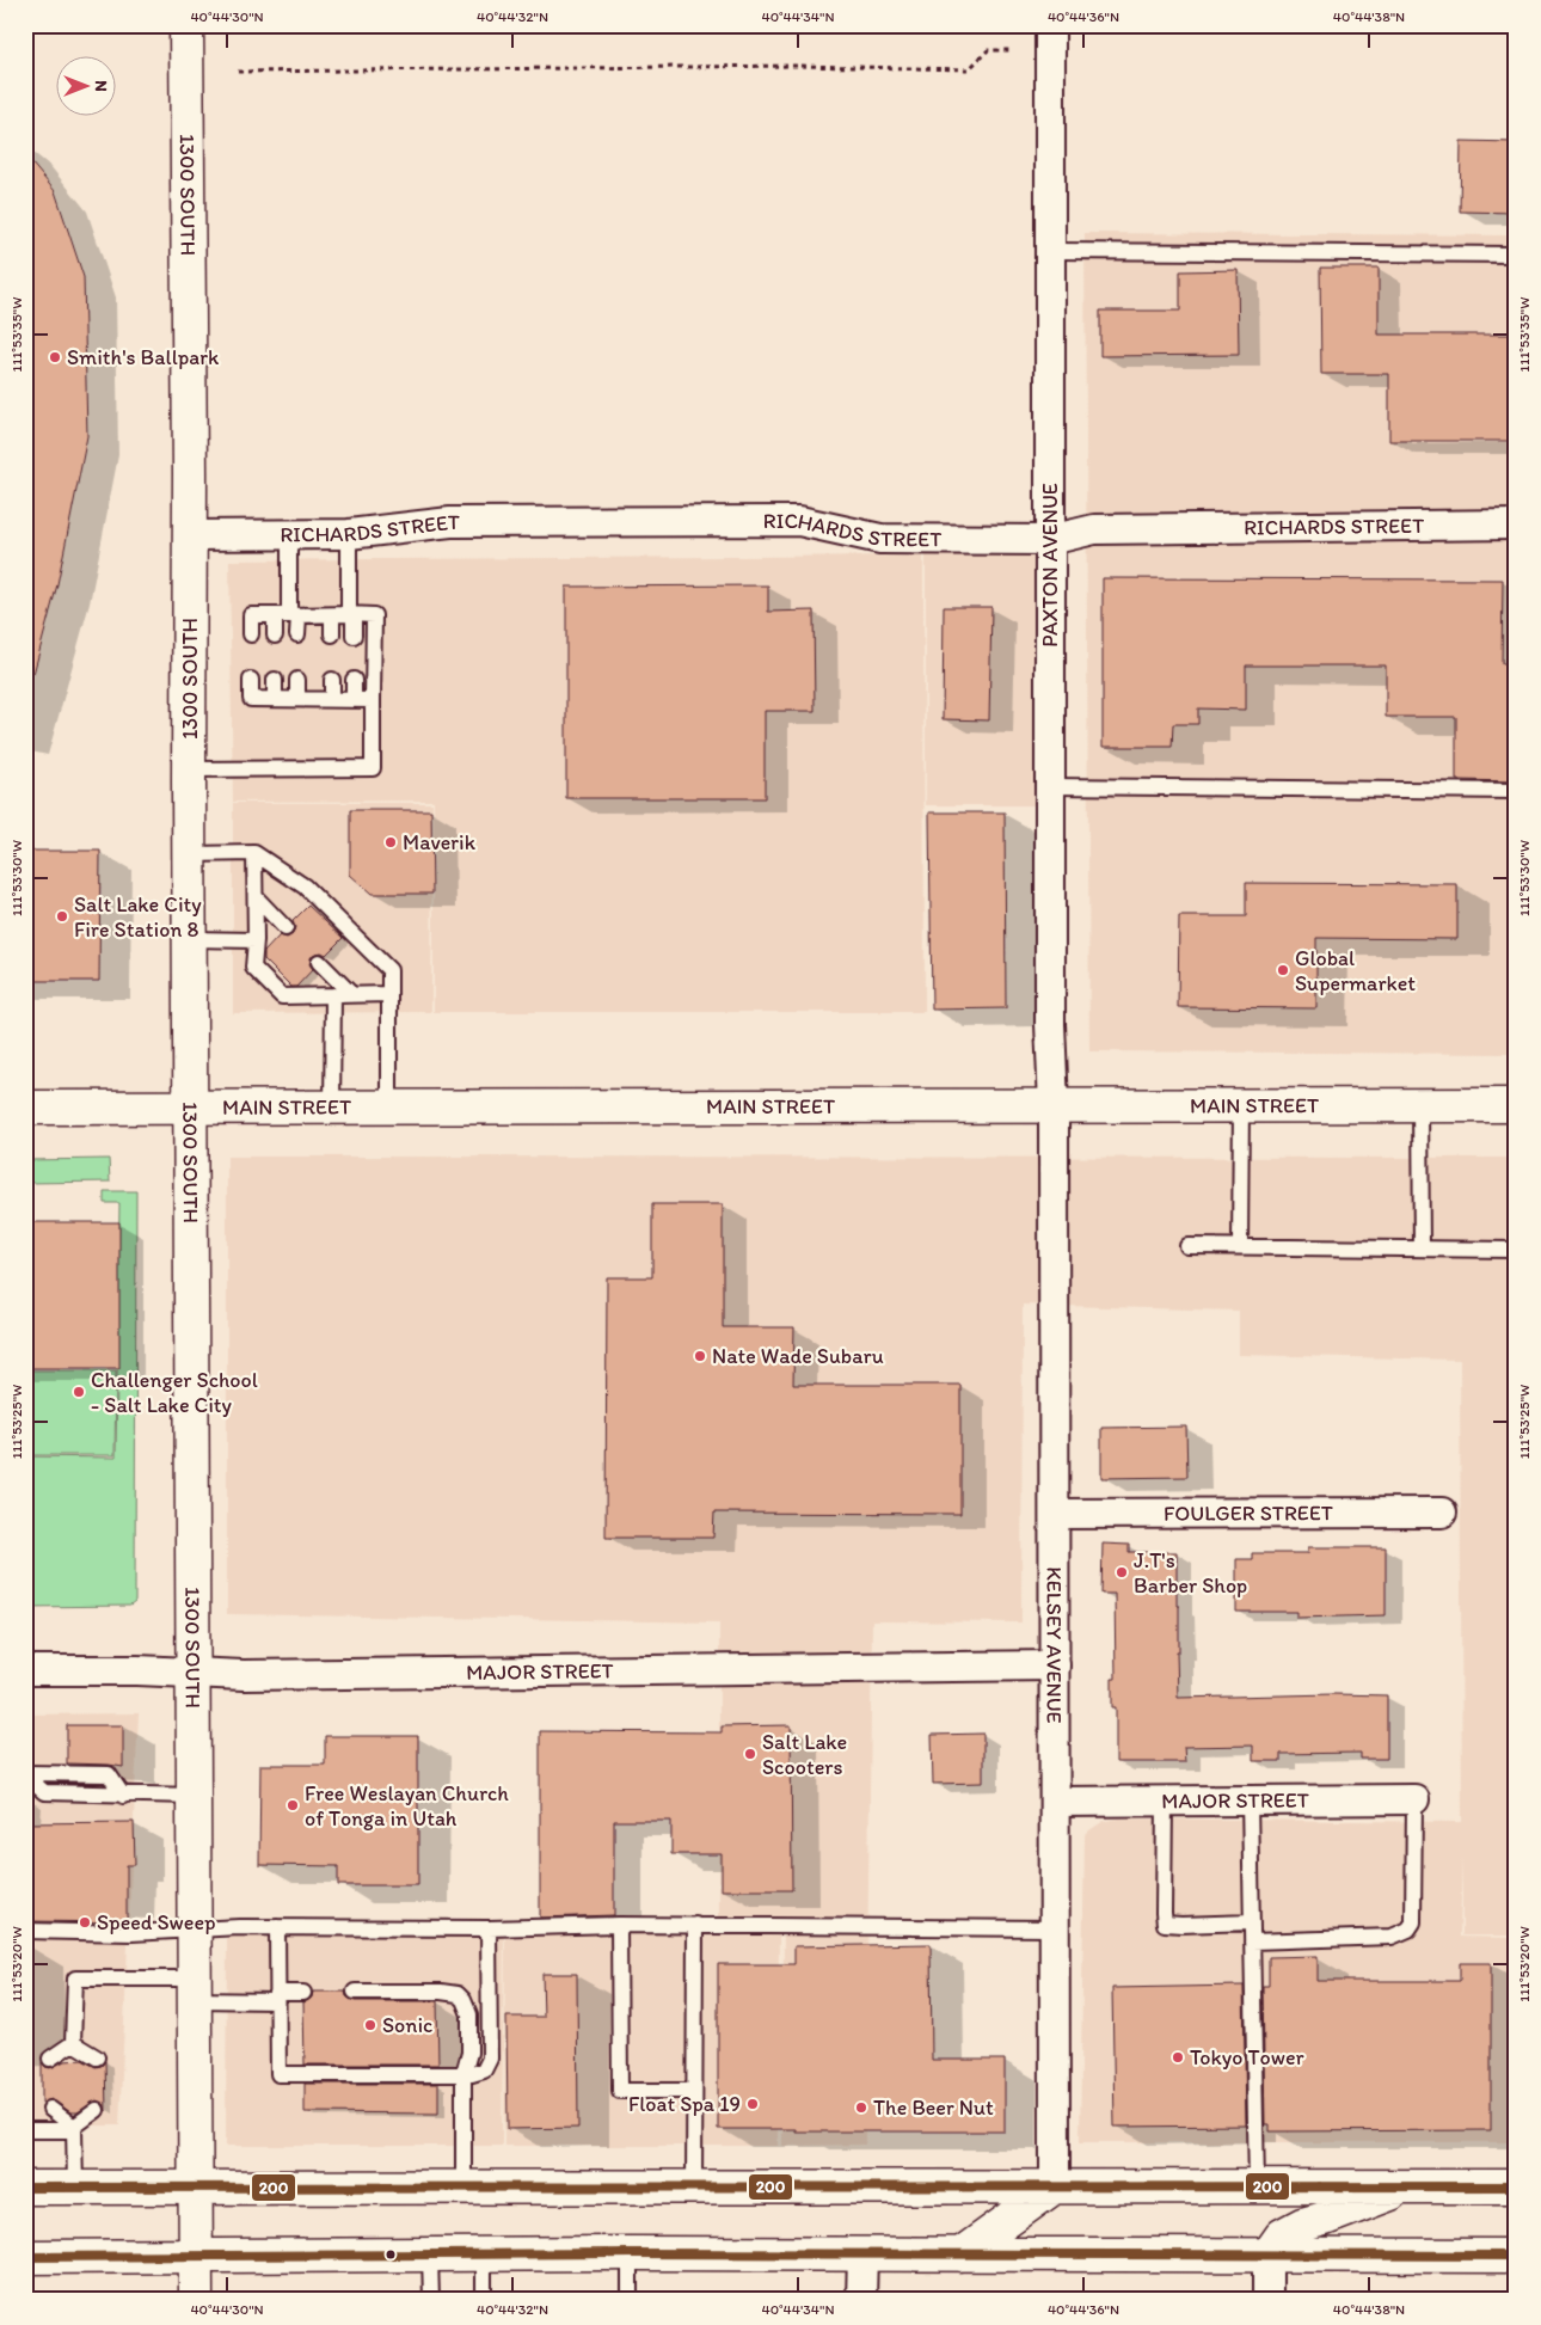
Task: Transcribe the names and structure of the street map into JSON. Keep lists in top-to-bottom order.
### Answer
{
  "streets": {
    "main road": ["1300 SOUTH", "MAIN STREET"],
    "street": [
      "RICHARDS STREET",
      "PAXTON AVENUE",
      "FOULGER STREET",
      "KELSEY AVENUE",
      "MAJOR STREET"
    ]
  },
  "crossings": [
    ["1300 SOUTH", "RICHARDS STREET"],
    ["1300 SOUTH", "MAIN STREET"],
    ["1300 SOUTH", "MAJOR STREET"],
    ["RICHARDS STREET", "PAXTON AVENUE"],
    ["PAXTON AVENUE", "MAIN STREET"],
    ["PAXTON AVENUE", "KELSEY AVENUE"],
    ["MAIN STREET", "KELSEY AVENUE"],
    ["FOULGER STREET", "KELSEY AVENUE"],
    ["KELSEY AVENUE", "MAJOR STREET"]
  ],
  "places": [
    "Smith's Ballpark",
    "Maverik",
    "Salt Lake City Fire Station 8",
    "Global Supermarket",
    "Nate Wade Subaru",
    "Challenger School - Salt Lake City",
    "J.T's Barber Shop",
    "Salt Lake Scooters",
    "Free Weslayan Church of Tonga in Utah",
    "Speed Sweep",
    "Sonic",
    "Tokyo Tower",
    "Float Spa 19",
    "The Beer Nut"
  ],
  "lines": ["transit line 200"],
  "north": "right",
  "coordinates": [
    "40°44'30\"N",
    "40°44'32\"N",
    "40°44'34\"N",
    "40°44'36\"N",
    "40°44'38\"N",
    "111°53'35\"W",
    "111°53'30\"W",
    "111°53'25\"W",
    "111°53'20\"W"
  ]
}
